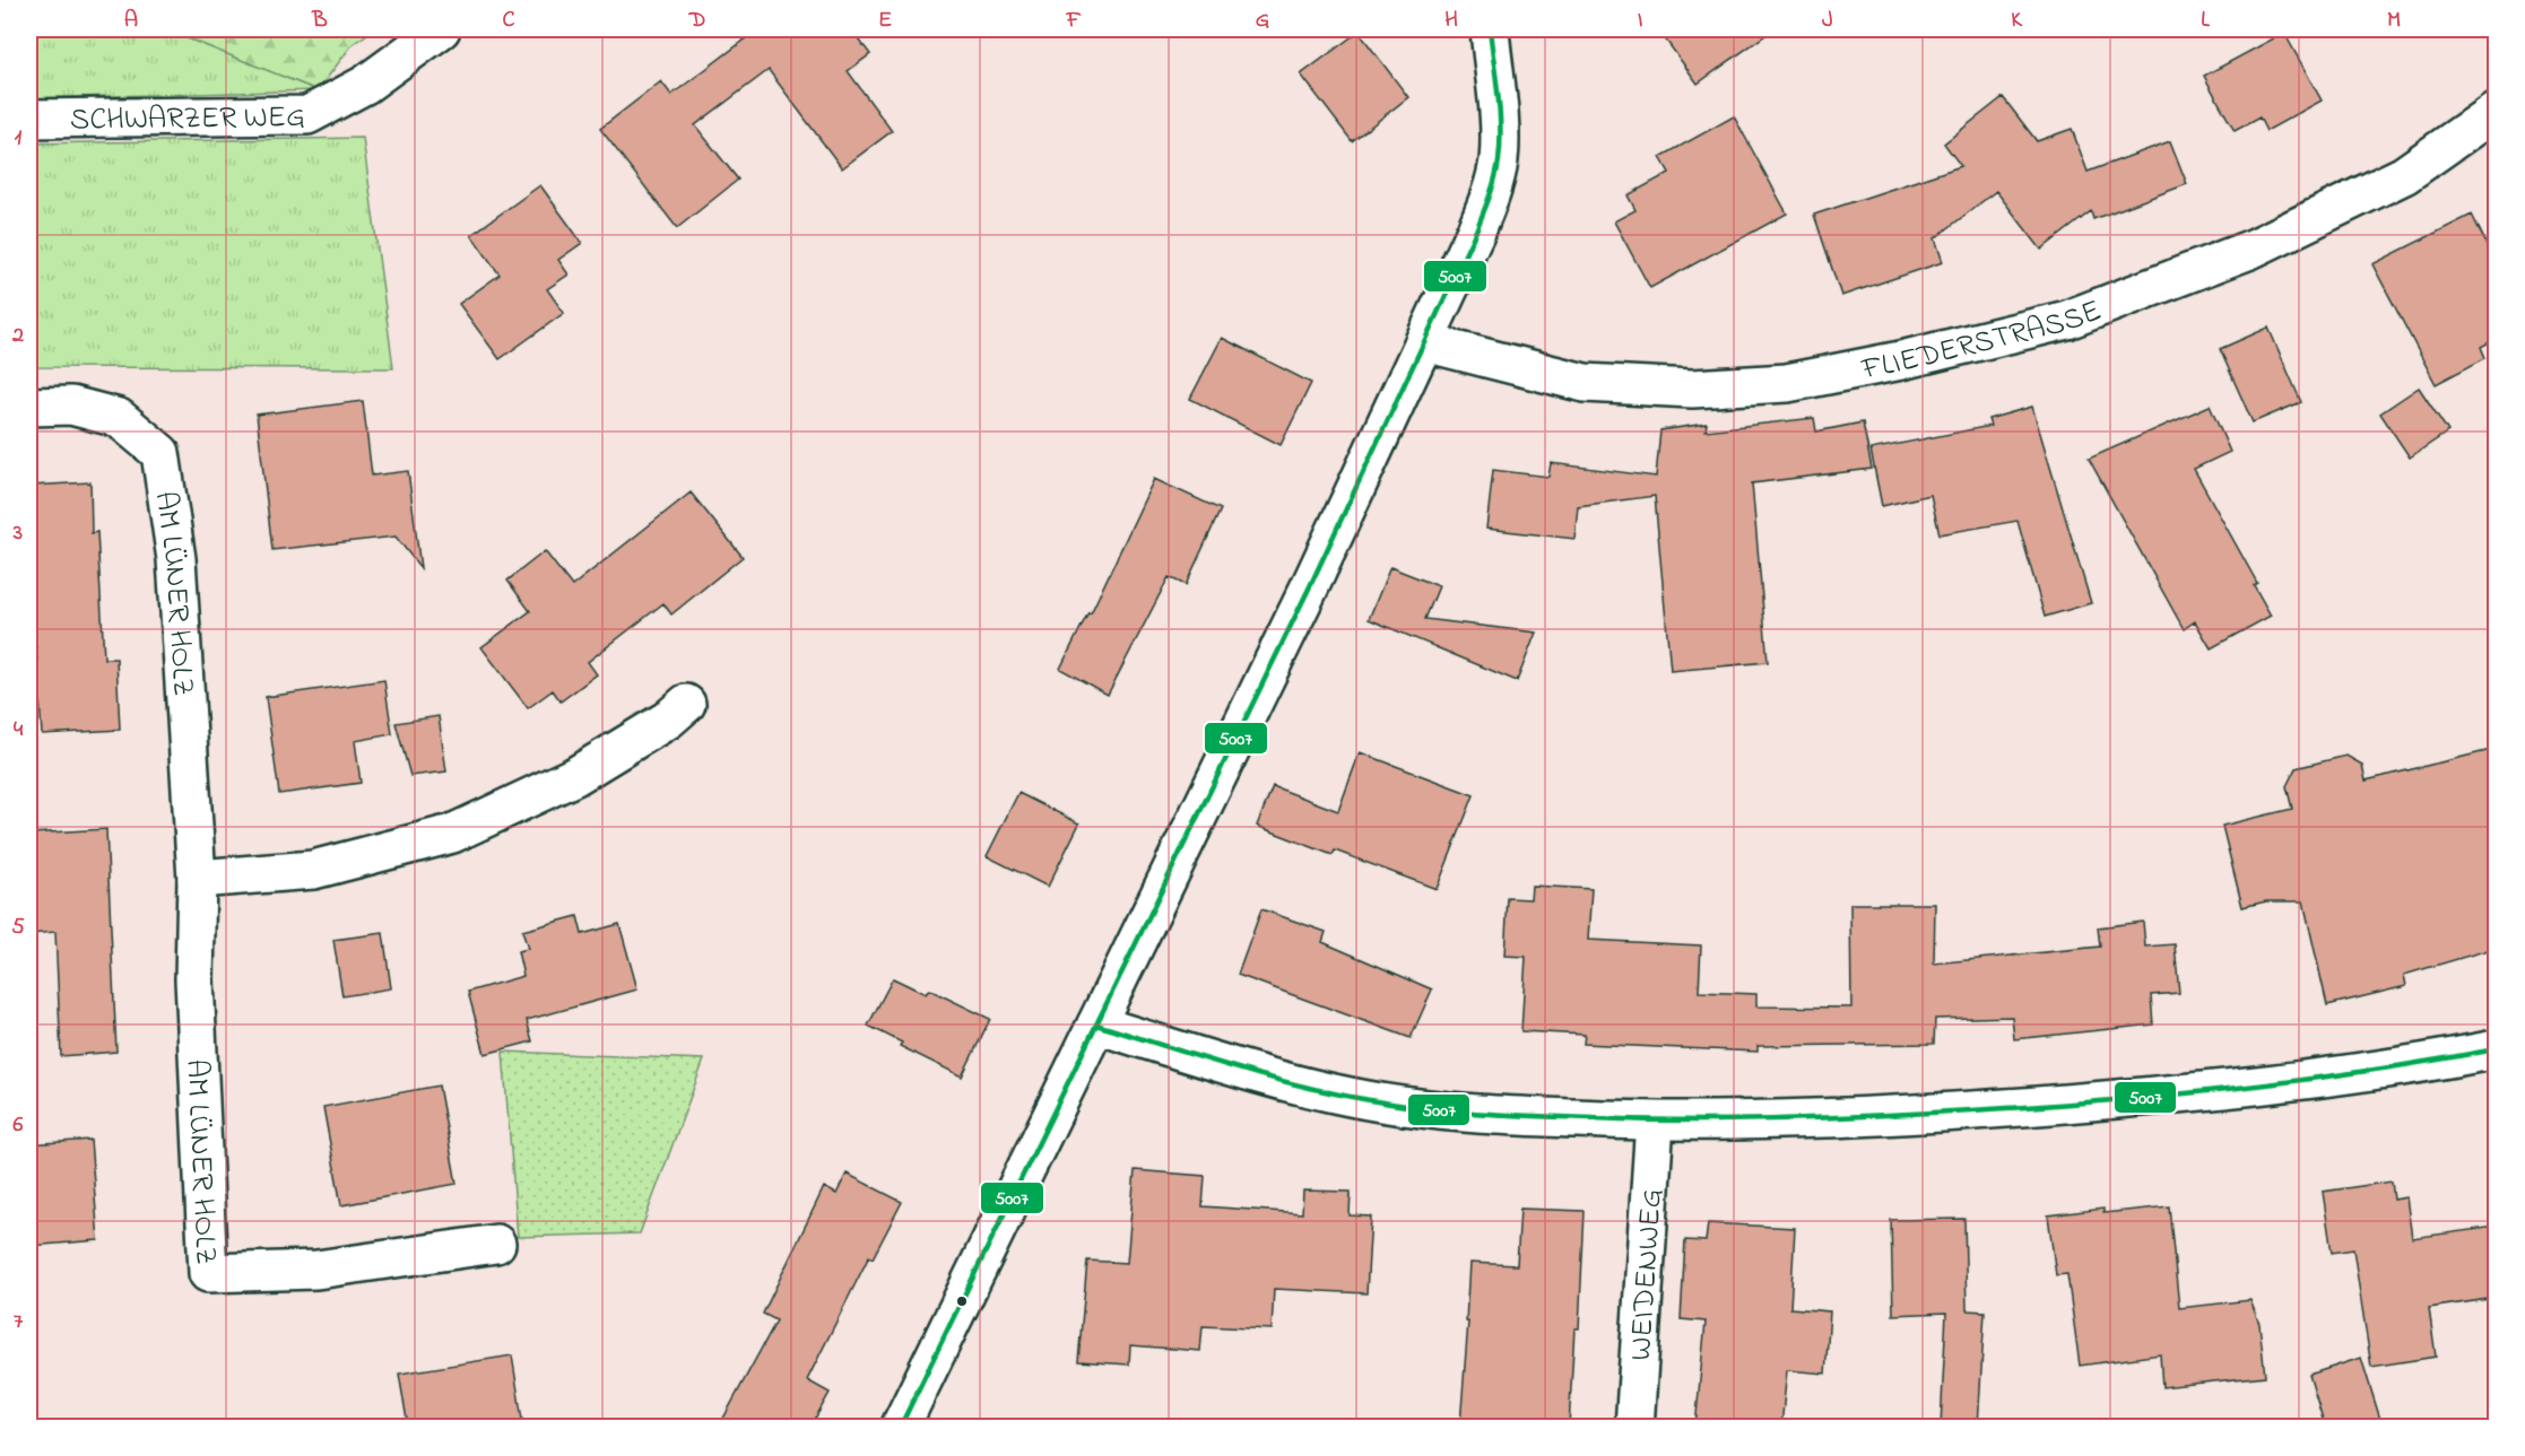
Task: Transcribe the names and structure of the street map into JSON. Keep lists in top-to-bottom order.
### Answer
{
  "streets": {
    "street": [
      "SCHWARZER WEG",
      "FLIEDERSTRASSE",
      "AM LÜNER HOLZ",
      "WEIDENWEG"
    ]
  },
  "lines": ["transit line 5007"],
  "grid": {
    "columns": [
      "A",
      "B",
      "C",
      "D",
      "E",
      "F",
      "G",
      "H",
      "I",
      "J",
      "K",
      "L",
      "M"
    ],
    "rows": [
      "1",
      "2",
      "3",
      "4",
      "5",
      "6",
      "7"
    ]
  }
}
